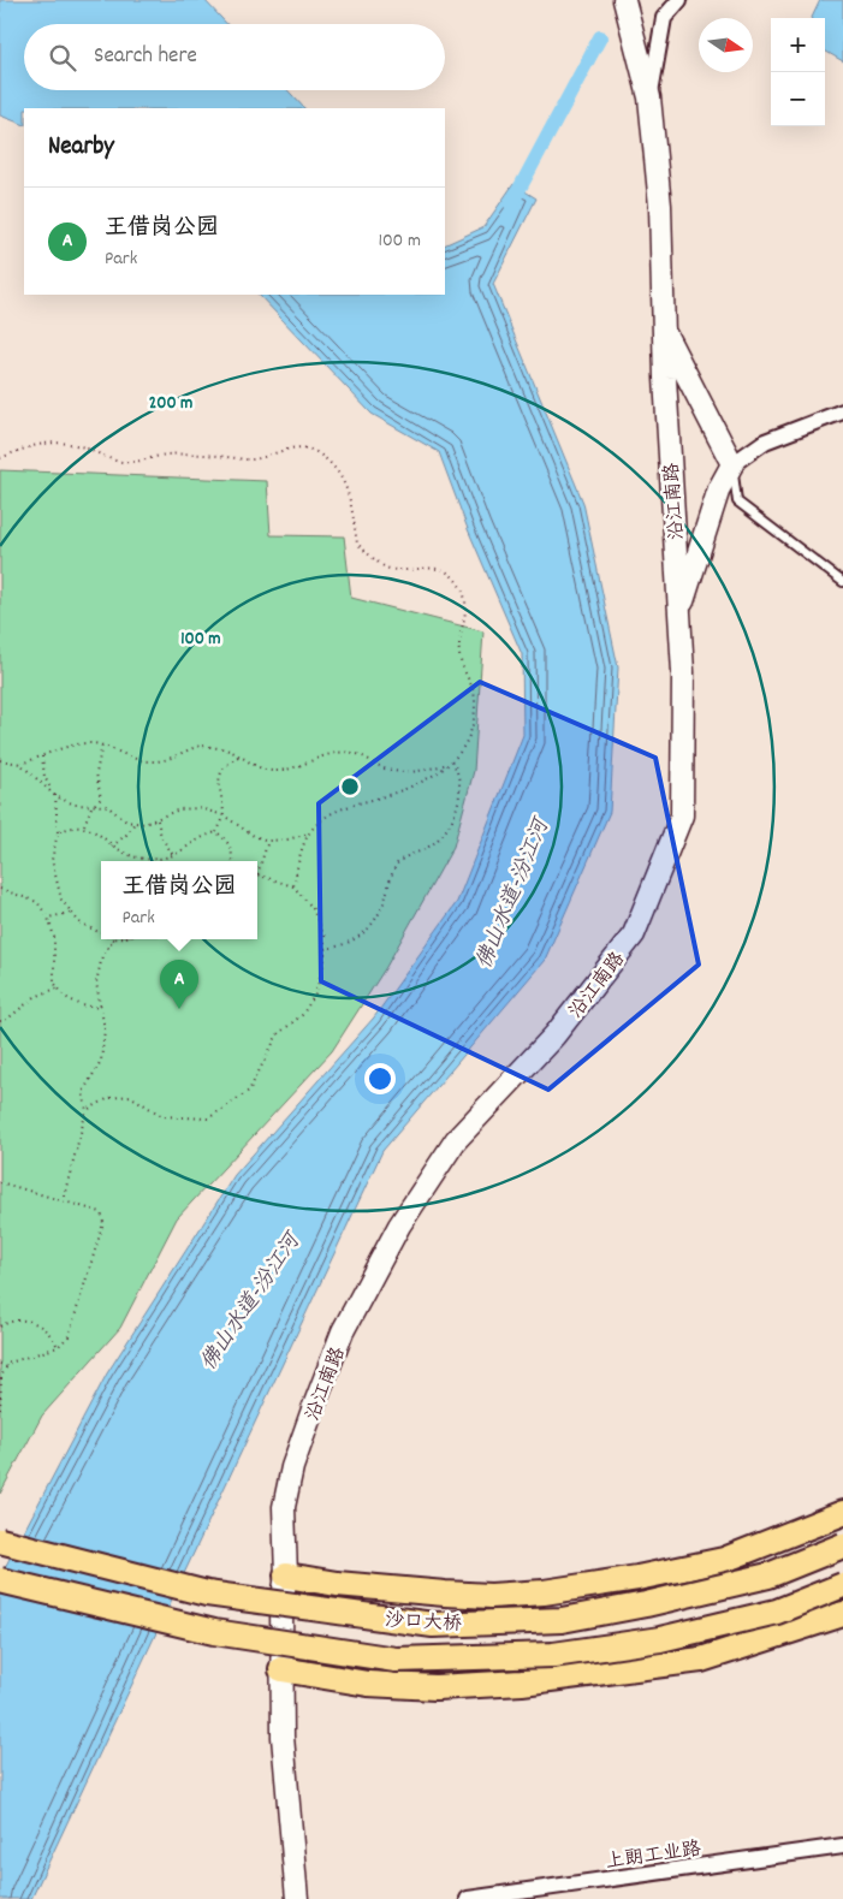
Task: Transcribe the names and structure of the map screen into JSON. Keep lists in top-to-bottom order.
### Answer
{
  "streets": {
    "main road": ["沙口大桥"],
    "street": ["沿江南路", "上朗工业路"]
  },
  "water": ["佛山水道-汾江河"],
  "north": "right",
  "page": {
    "map_buttons": ["+", "−"],
    "search": "Search here",
    "heading": "Nearby",
    "list": [
      {
        "mark": "A",
        "name": "王借岗公园",
        "note": "Park",
        "value": "100 m"
      }
    ],
    "popup": ["王借岗公园", "Park"],
    "pins": "A"
  },
  "rings": ["200 m", "100 m"]
}
